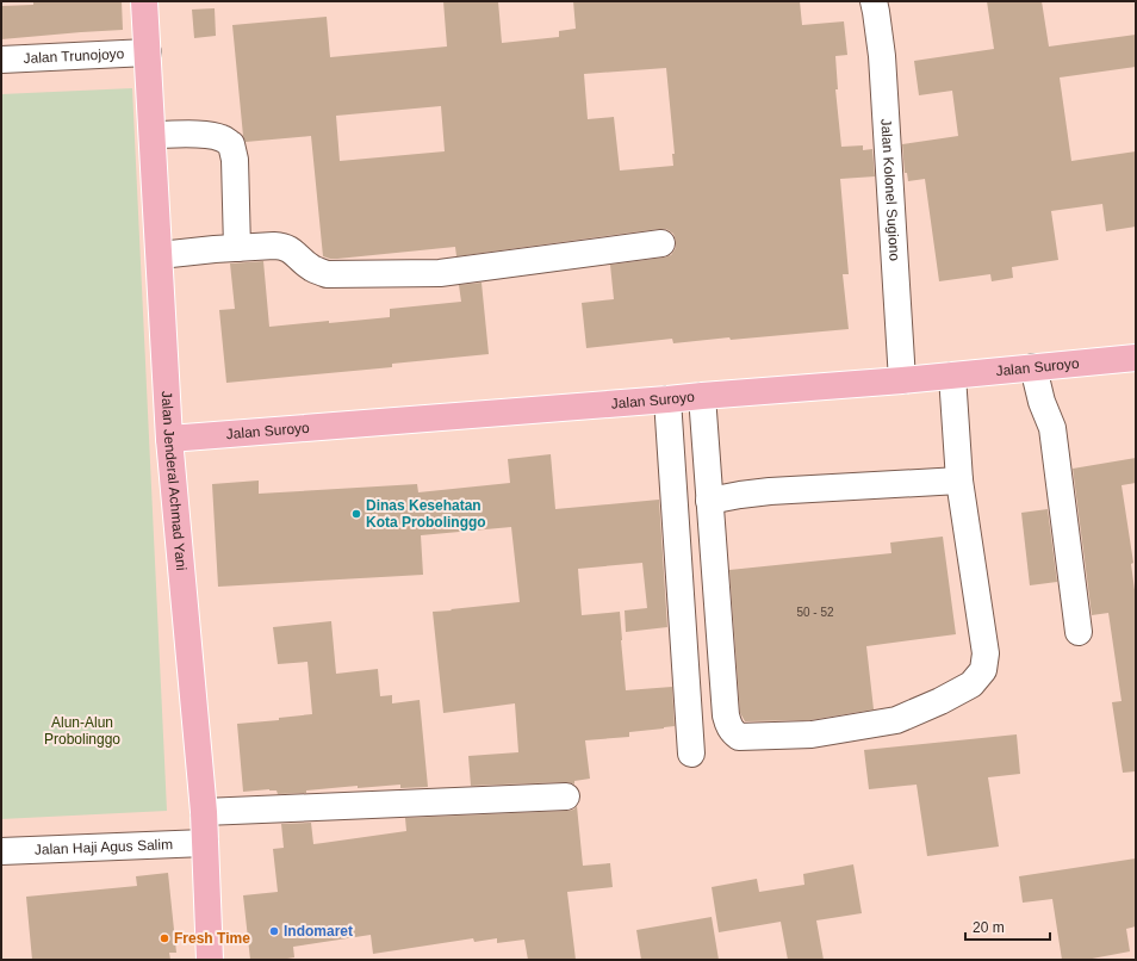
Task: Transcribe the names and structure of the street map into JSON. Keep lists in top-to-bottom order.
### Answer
{
  "streets": {
    "main road": ["Jalan Suroyo", "Jalan Jenderal Achmad Yani"],
    "street": ["Jalan Trunojoyo", "Jalan Kolonel Sugiono", "Jalan Haji Agus Salim"]
  },
  "crossings": [
    ["Jalan Trunojoyo", "Jalan Jenderal Achmad Yani"],
    ["Jalan Kolonel Sugiono", "Jalan Suroyo"],
    ["Jalan Suroyo", "Jalan Jenderal Achmad Yani"],
    ["Jalan Jenderal Achmad Yani", "Jalan Haji Agus Salim"]
  ],
  "parks": ["Alun-Alun Probolinggo"],
  "places": ["Dinas Kesehatan Kota Probolinggo", "Indomaret", "Fresh Time"],
  "house_numbers": ["50 - 52"],
  "scale_bar": "20 m"
}
